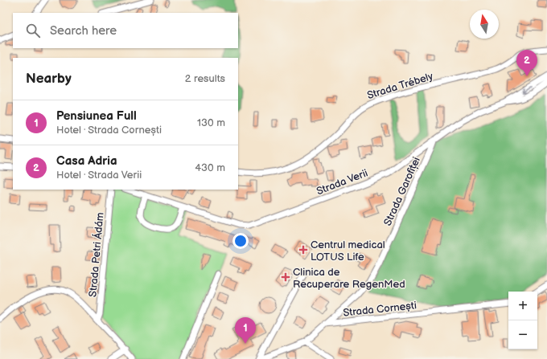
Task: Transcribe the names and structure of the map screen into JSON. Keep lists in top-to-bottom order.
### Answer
{
  "streets": {
    "street": [
      "Strada Trébely",
      "Strada Verii",
      "Strada Garofiței",
      "Strada Petri Ádám",
      "Strada Cornești"
    ]
  },
  "crossings": [
    ["Strada Verii", "Strada Garofiței"],
    ["Strada Garofiței", "Strada Cornești"]
  ],
  "places": {
    "health": ["Centrul medical LOTUS Life", "Clinica de Recuperare RegenMed"]
  },
  "north": "top",
  "page": {
    "search": "Search here",
    "pins": ["2", "1"],
    "heading": ["Nearby", "2 results"],
    "list": [
      {
        "mark": "1",
        "name": "Pensiunea Full",
        "note": "Hotel · Strada Cornești",
        "value": "130 m"
      },
      {
        "mark": "2",
        "name": "Casa Adria",
        "note": "Hotel · Strada Verii",
        "value": "430 m"
      }
    ],
    "map_buttons": ["+", "−"]
  }
}
